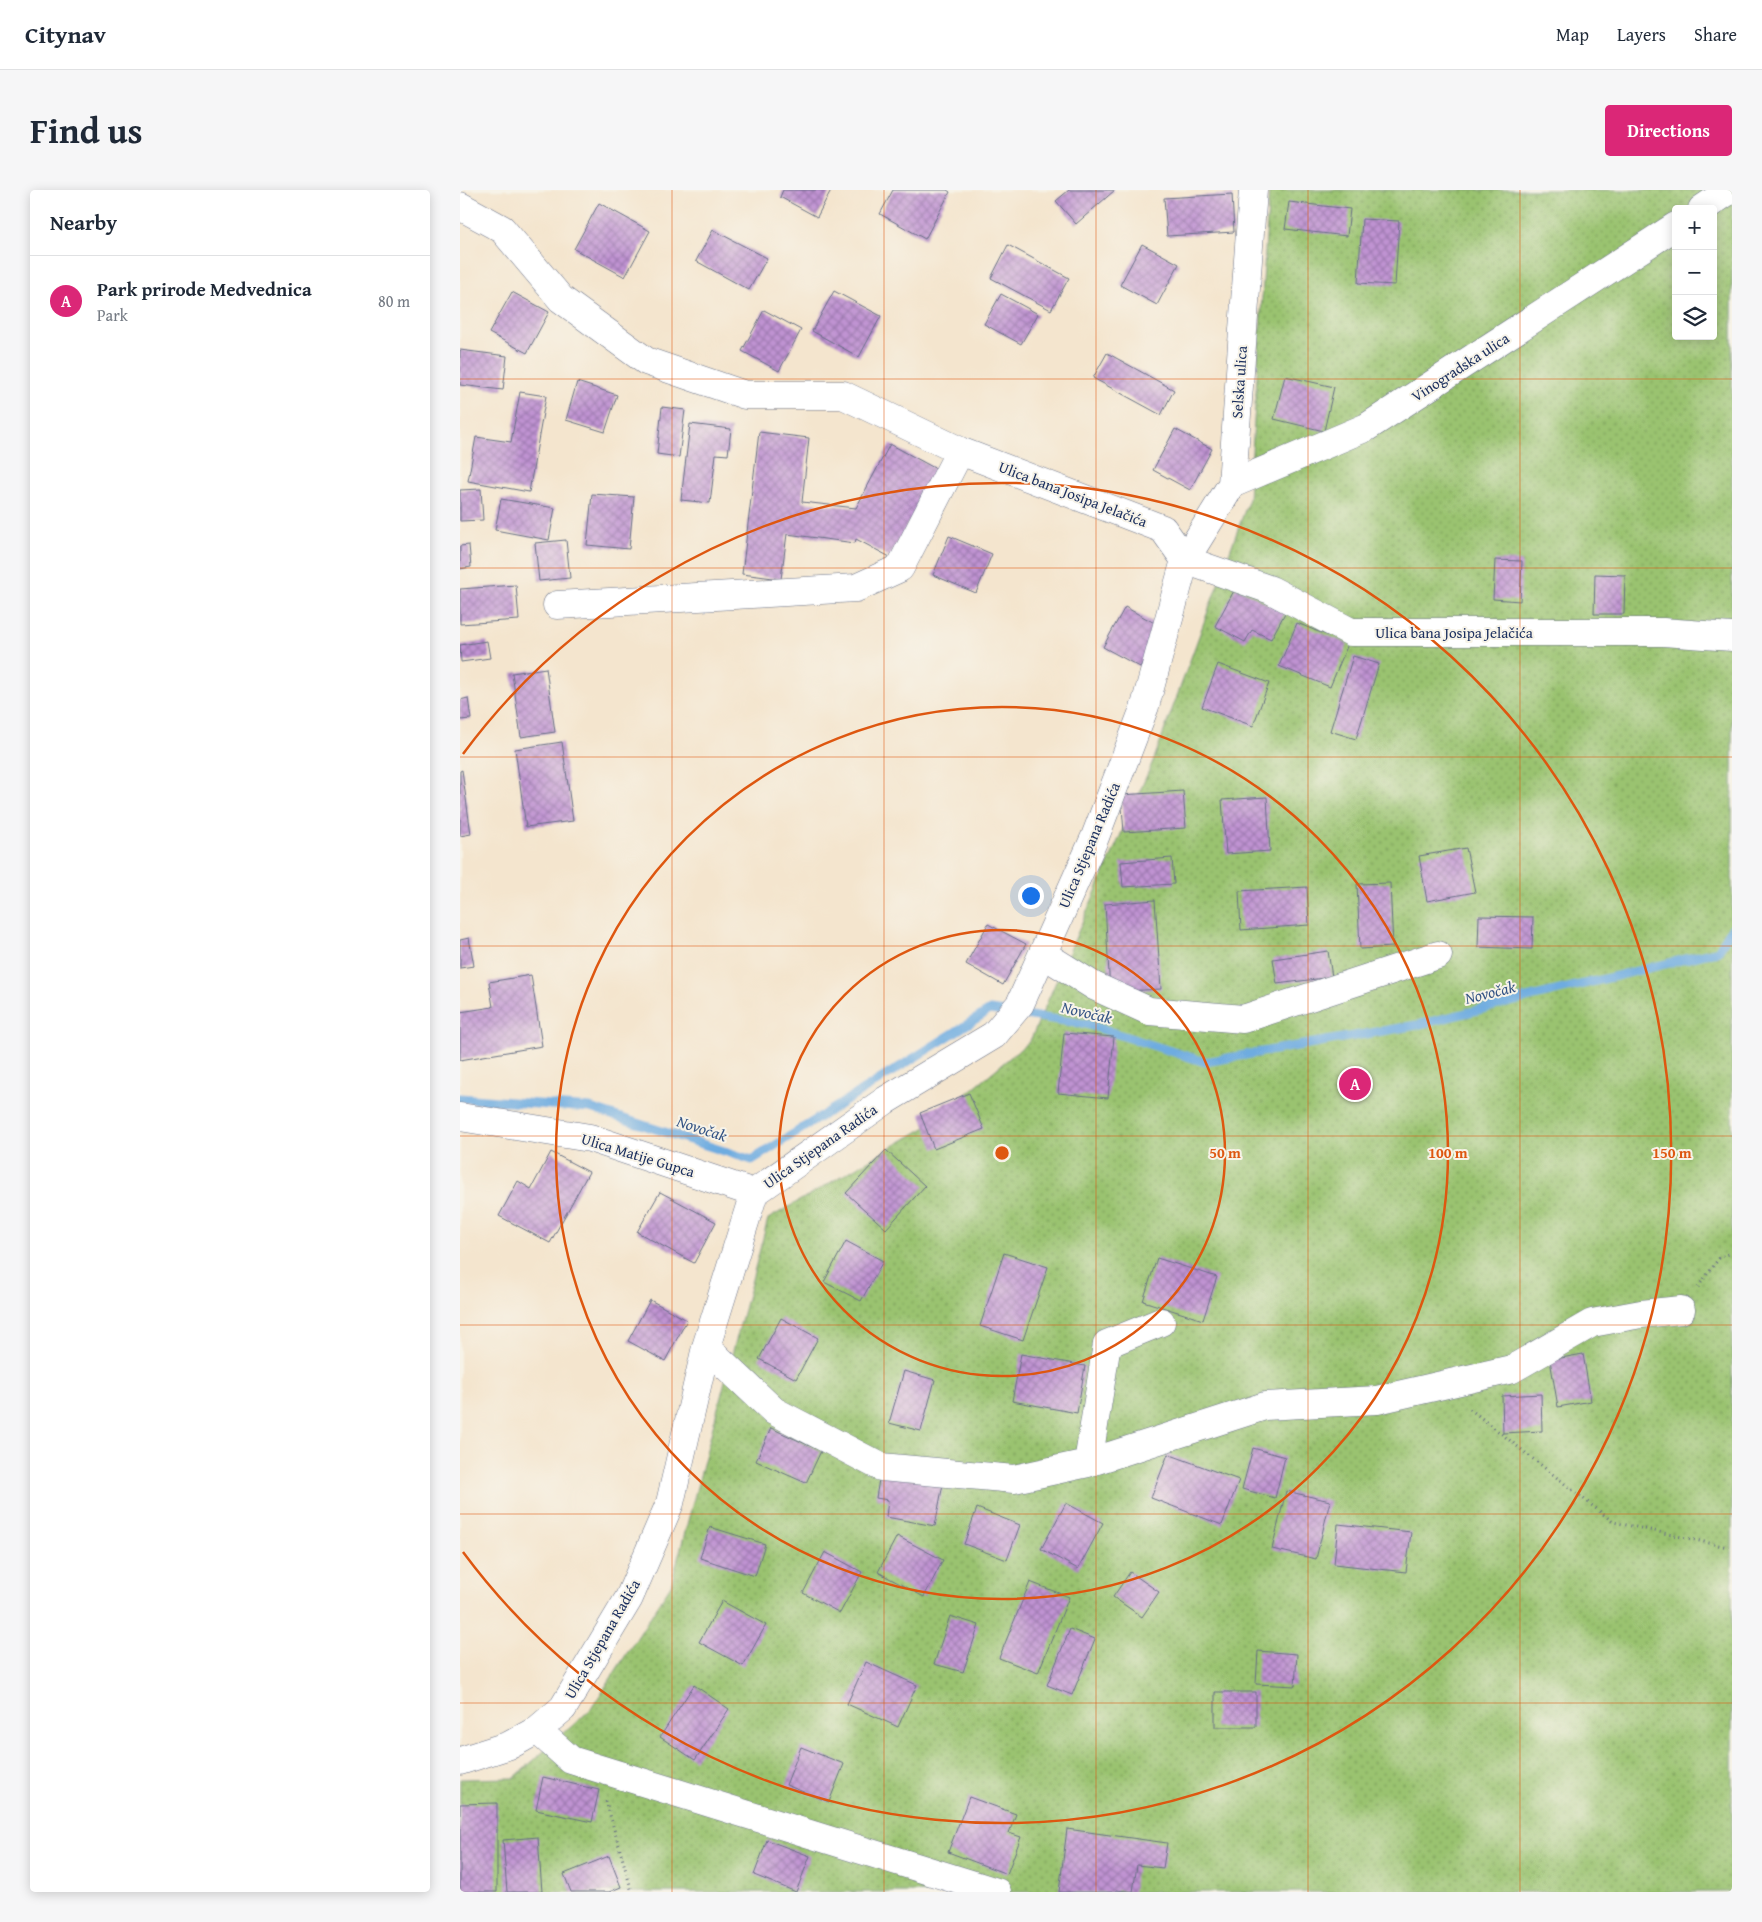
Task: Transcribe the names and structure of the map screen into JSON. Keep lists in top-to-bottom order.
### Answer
{
  "streets": {
    "street": [
      "Vinogradska ulica",
      "Selska ulica",
      "Ulica bana Josipa Jelačića",
      "Ulica Stjepana Radića",
      "Ulica Matije Gupca"
    ]
  },
  "crossings": [
    ["Vinogradska ulica", "Selska ulica"],
    ["Selska ulica", "Ulica bana Josipa Jelačića"],
    ["Selska ulica", "Ulica Stjepana Radića"],
    ["Ulica bana Josipa Jelačića", "Ulica Stjepana Radića"],
    ["Ulica Stjepana Radića", "Ulica Matije Gupca"]
  ],
  "water": ["Novočak"],
  "page": {
    "header": "Citynav",
    "nav": ["Map", "Layers", "Share"],
    "title": "Find us",
    "buttons": "Directions",
    "heading": "Nearby",
    "map_buttons": ["+", "−"],
    "list": [
      {
        "mark": "A",
        "name": "Park prirode Medvednica",
        "note": "Park",
        "value": "80 m"
      }
    ],
    "pins": "A"
  },
  "rings": ["50 m", "100 m", "150 m"]
}
